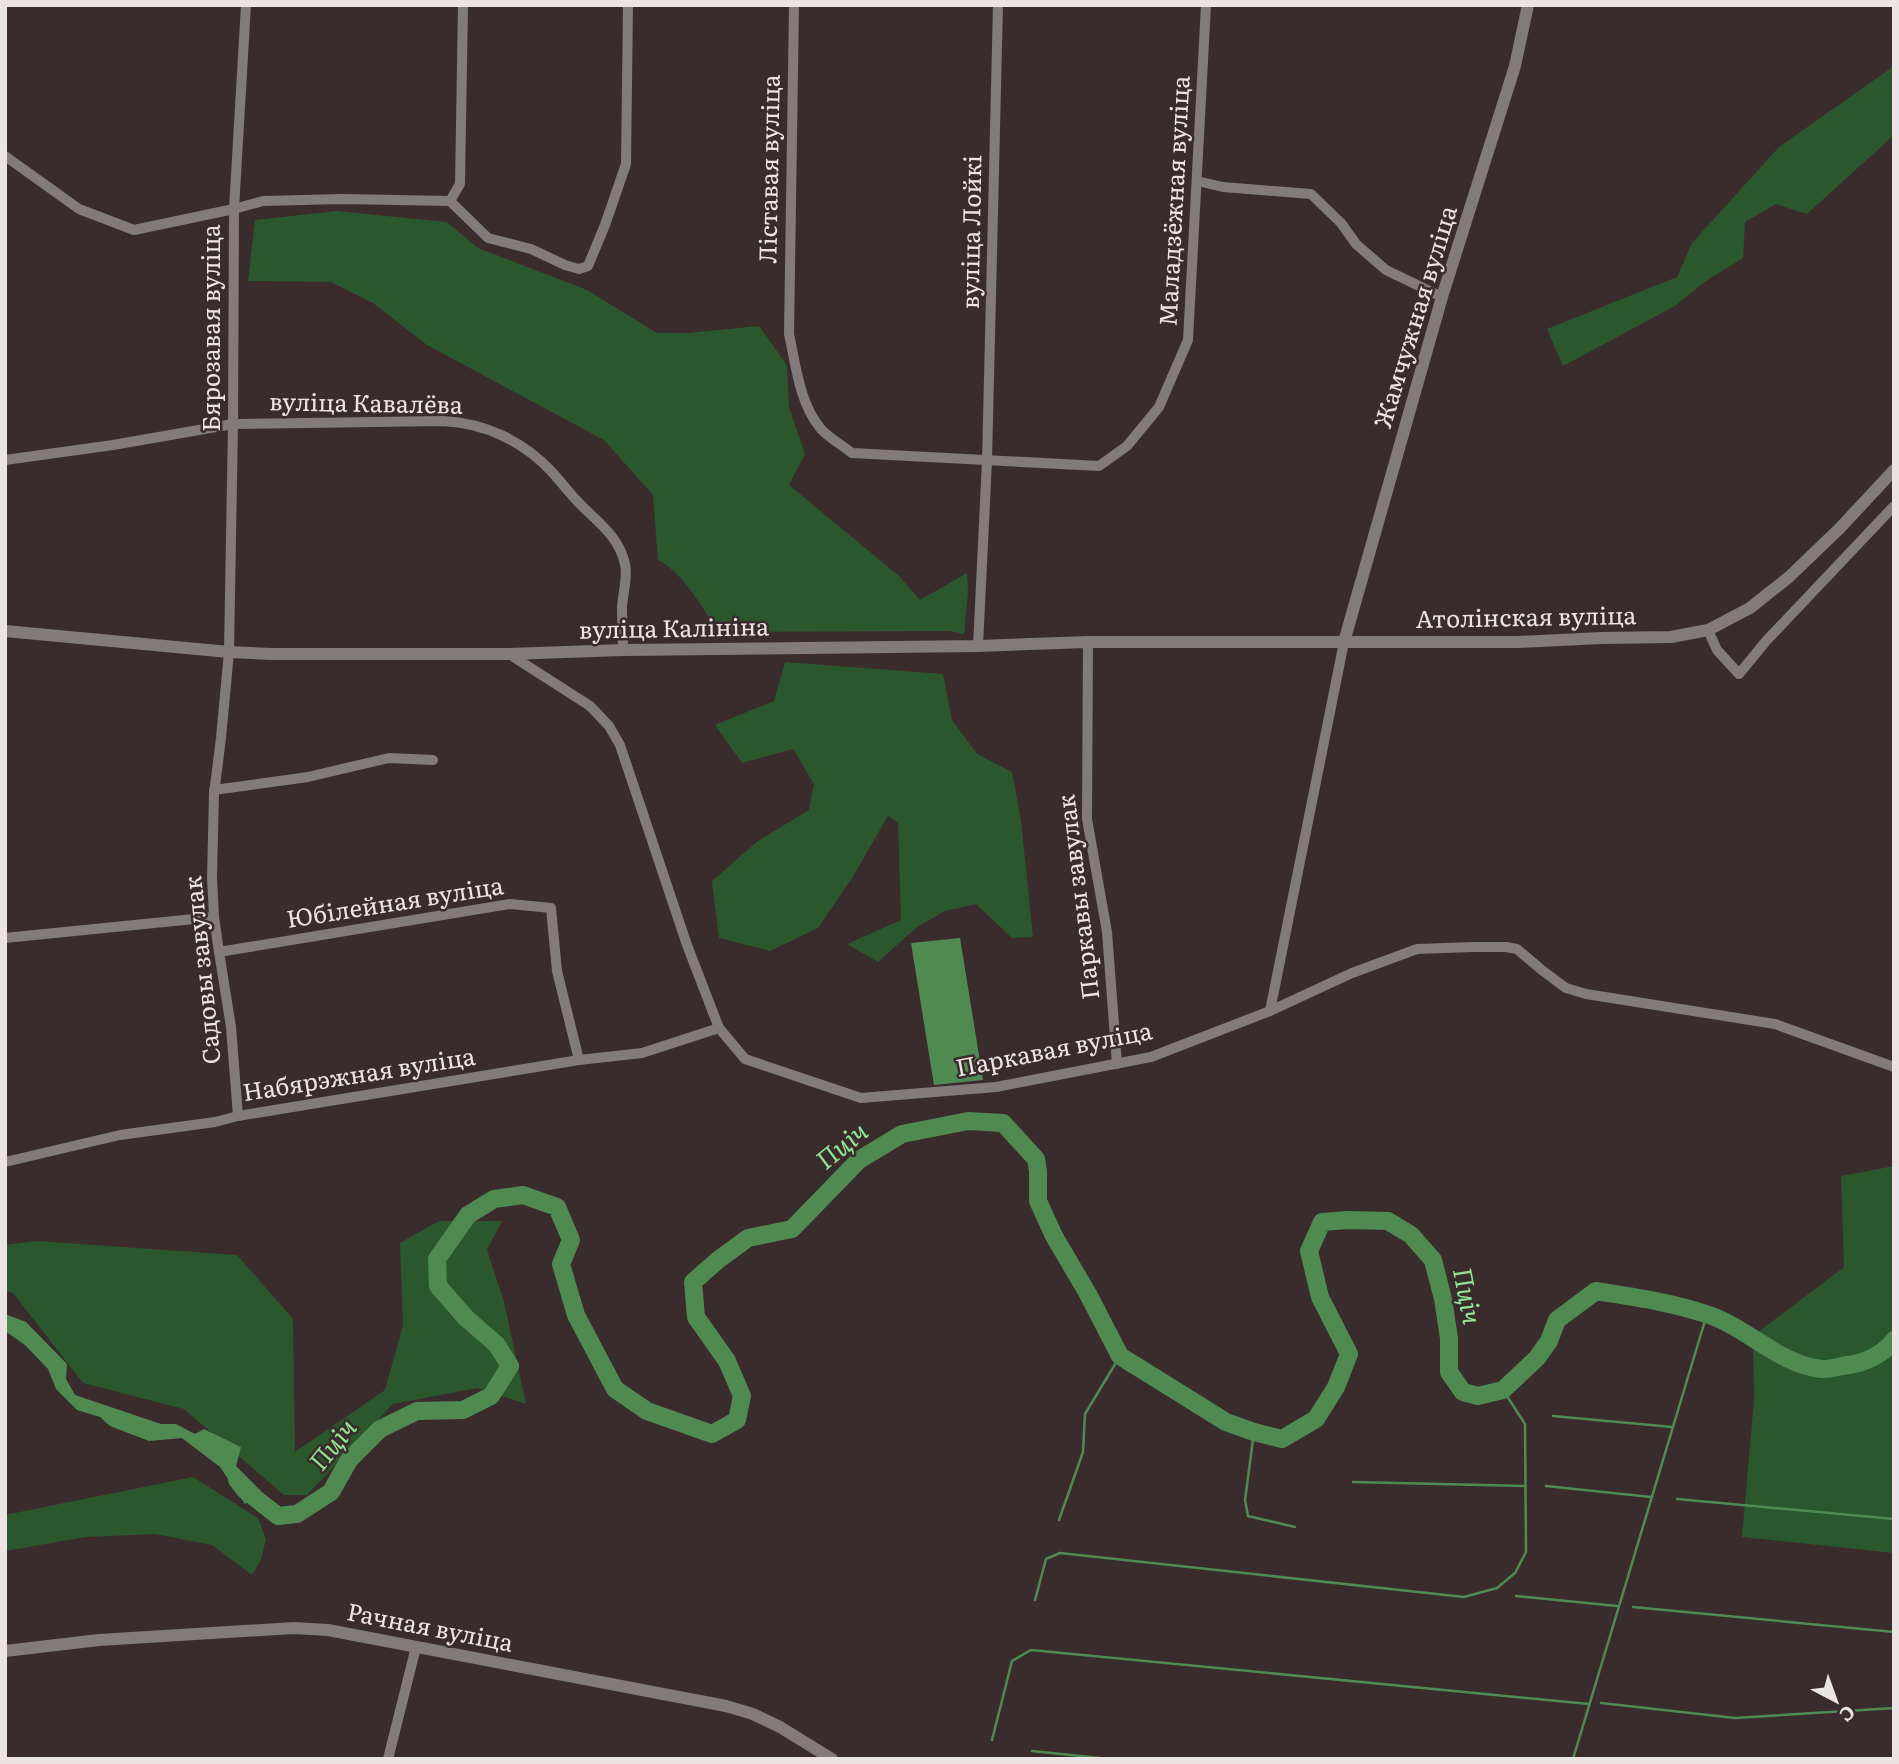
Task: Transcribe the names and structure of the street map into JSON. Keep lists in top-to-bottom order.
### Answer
{
  "streets": {
    "street": [
      "Ліставая вуліца",
      "Маладзёжная вуліца",
      "вуліца Лойкі",
      "Жамчужная вуліца",
      "Бярозавая вуліца",
      "вуліца Кавалёва",
      "Атолінская вуліца",
      "вуліца Калініна",
      "Паркавы завулак",
      "Юбілейная вуліца",
      "Садовы завулак",
      "Паркавая вуліца",
      "Набярэжная вуліца",
      "Рачная вуліца"
    ]
  },
  "crossings": [
    ["Ліставая вуліца", "Маладзёжная вуліца"],
    ["Ліставая вуліца", "вуліца Лойкі"],
    ["Маладзёжная вуліца", "вуліца Лойкі"],
    ["вуліца Лойкі", "вуліца Калініна"],
    ["Жамчужная вуліца", "Атолінская вуліца"],
    ["Жамчужная вуліца", "вуліца Калініна"],
    ["Бярозавая вуліца", "вуліца Кавалёва"],
    ["Бярозавая вуліца", "вуліца Калініна"],
    ["Бярозавая вуліца", "Садовы завулак"],
    ["вуліца Кавалёва", "вуліца Калініна"],
    ["Атолінская вуліца", "вуліца Калініна"],
    ["вуліца Калініна", "Паркавы завулак"],
    ["вуліца Калініна", "Садовы завулак"],
    ["вуліца Калініна", "Паркавая вуліца"],
    ["Паркавы завулак", "Паркавая вуліца"],
    ["Юбілейная вуліца", "Садовы завулак"],
    ["Юбілейная вуліца", "Набярэжная вуліца"],
    ["Садовы завулак", "Набярэжная вуліца"],
    ["Паркавая вуліца", "Набярэжная вуліца"]
  ],
  "water": ["Пціч"],
  "north": "bottom right"
}
